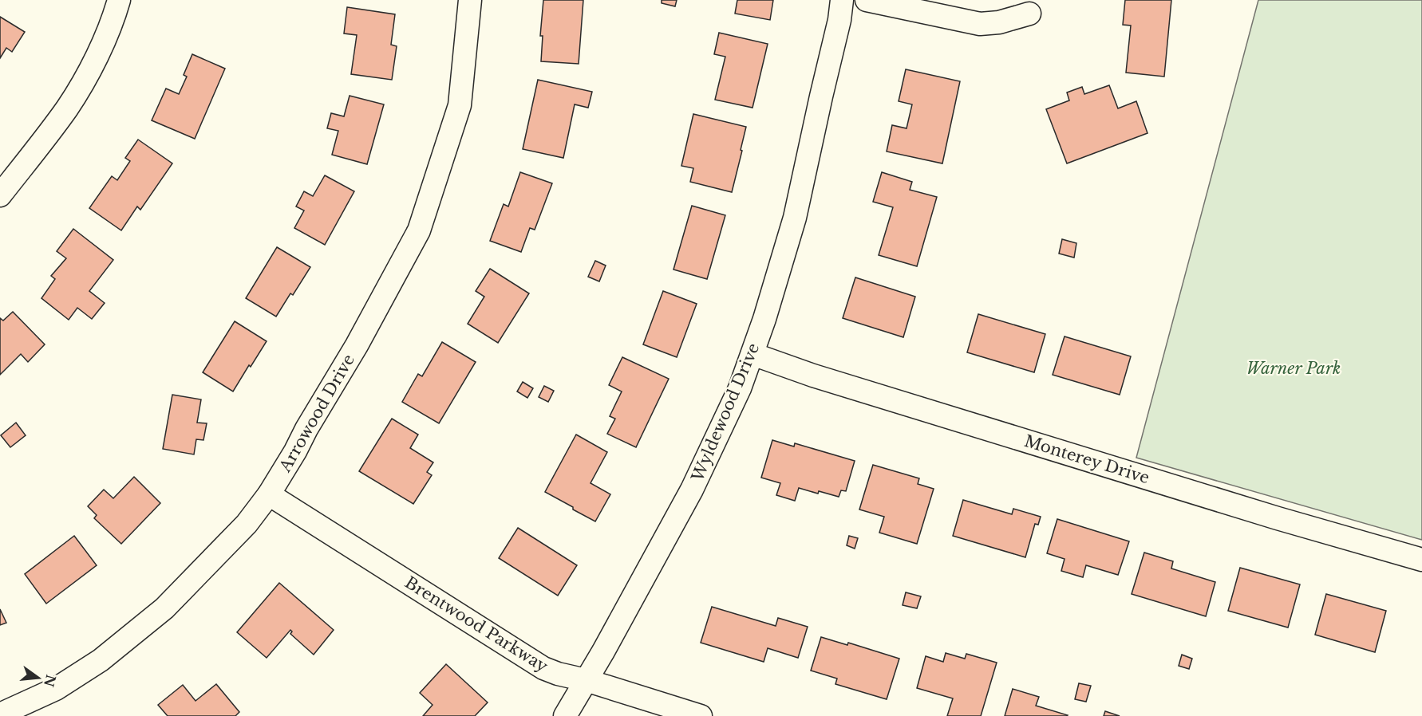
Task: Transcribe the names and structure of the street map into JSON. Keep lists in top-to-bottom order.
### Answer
{
  "streets": {
    "street": [
      "Wyldewood Drive",
      "Arrowood Drive",
      "Monterey Drive",
      "Brentwood Parkway"
    ]
  },
  "crossings": [
    ["Wyldewood Drive", "Monterey Drive"],
    ["Wyldewood Drive", "Brentwood Parkway"],
    ["Arrowood Drive", "Brentwood Parkway"]
  ],
  "parks": ["Warner Park"],
  "north": "right"
}
